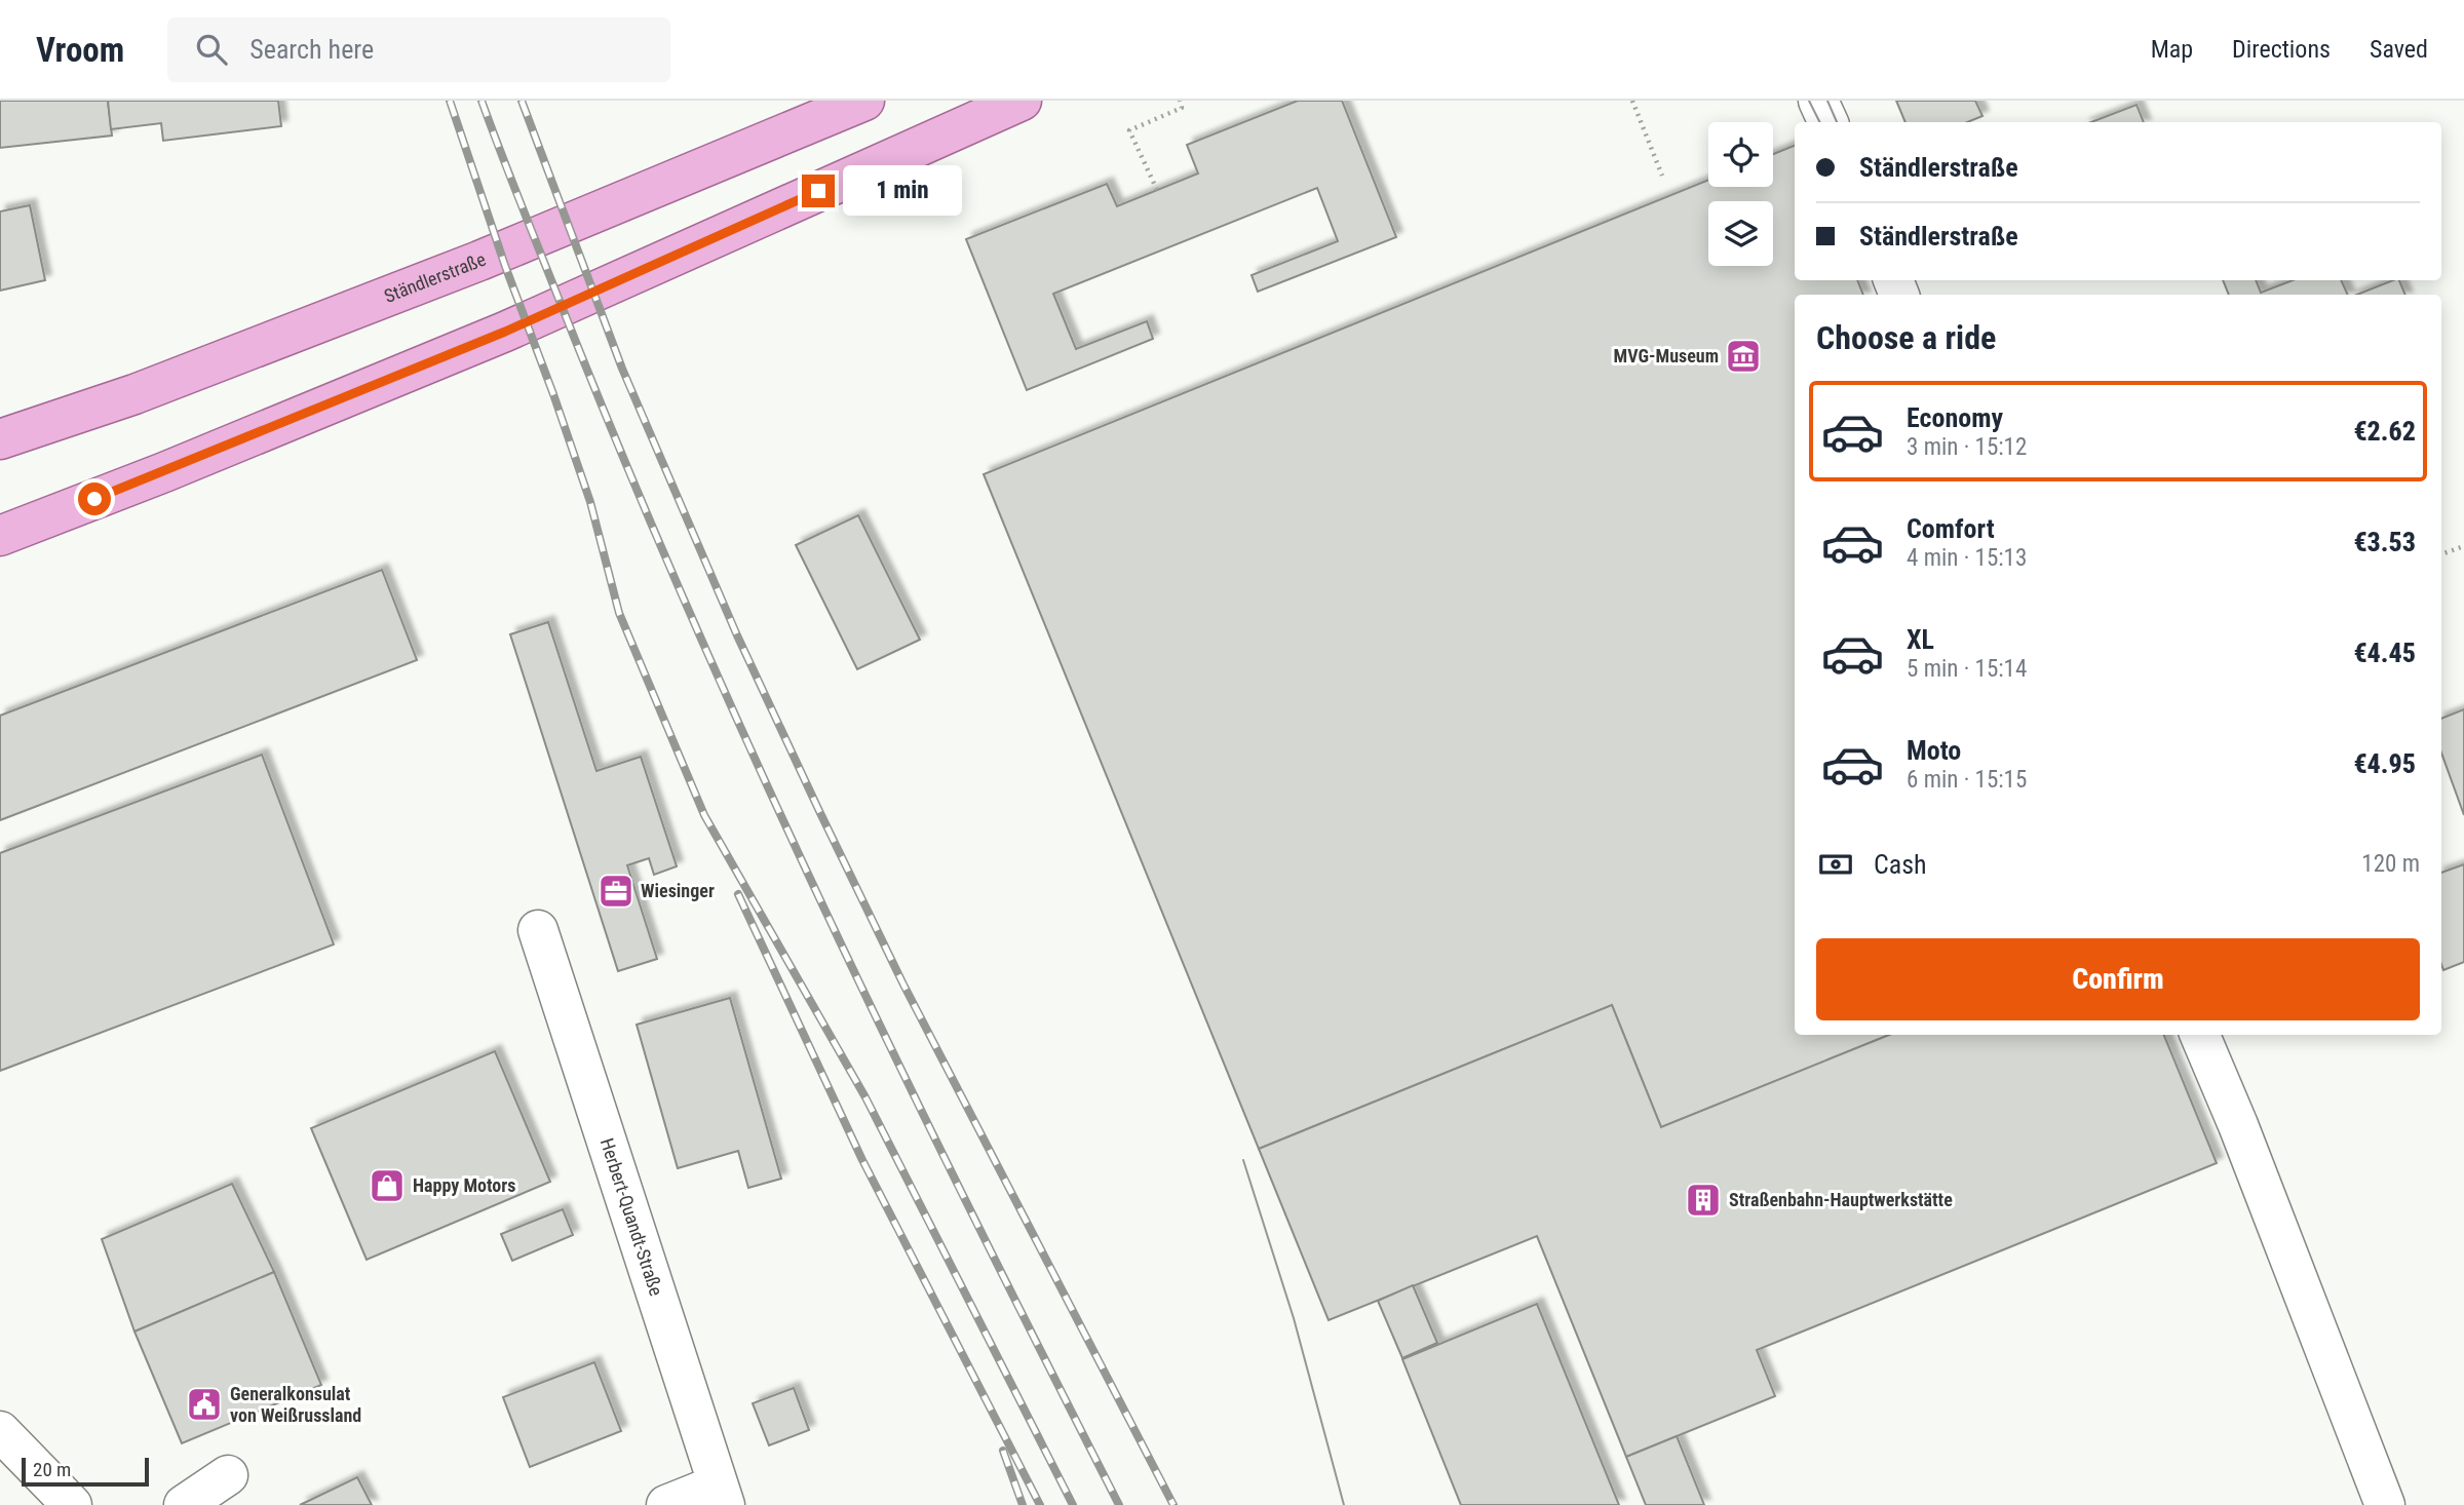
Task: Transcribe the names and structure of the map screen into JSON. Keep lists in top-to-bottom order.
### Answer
{
  "streets": {
    "main road": ["Ständlerstraße"],
    "street": ["Herbert-Quandt-Straße"]
  },
  "places": {
    "museum": ["MVG-Museum"],
    "office": ["Wiesinger"],
    "shop": ["Happy Motors"],
    "building": ["Straßenbahn-Hauptwerkstätte"],
    "public building": ["Generalkonsulat von Weißrussland"]
  },
  "scale_bar": "20 m",
  "page": {
    "header": "Vroom",
    "search": "Search here",
    "nav": ["Map", "Directions", "Saved"],
    "banner": ["Ständlerstraße", "Ständlerstraße"],
    "bubble": "1 min",
    "heading": "Choose a ride",
    "list": [
      {
        "name": "Economy",
        "note": "3 min · 15:12",
        "value": "€2.62"
      },
      {
        "name": "Comfort",
        "note": "4 min · 15:13",
        "value": "€3.53"
      },
      {
        "name": "XL",
        "note": "5 min · 15:14",
        "value": "€4.45"
      },
      {
        "name": "Moto",
        "note": "6 min · 15:15",
        "value": "€4.95"
      }
    ],
    "pay": ["Cash", "120 m"],
    "buttons": "Confirm",
    "scale": "20 m"
  }
}
